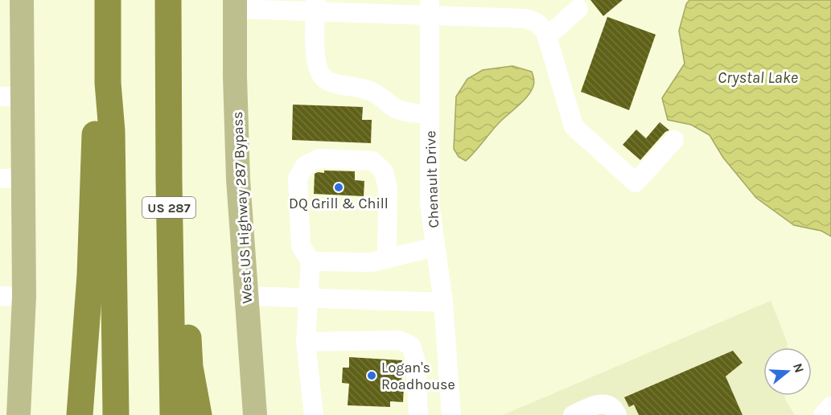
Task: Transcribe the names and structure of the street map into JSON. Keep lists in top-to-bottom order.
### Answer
{
  "streets": {
    "highway": ["US 287"],
    "main road": ["West US Highway 287 Bypass"],
    "street": ["Chenault Drive"]
  },
  "water": ["Crystal Lake"],
  "places": ["DQ Grill & Chill", "Logan's Roadhouse"],
  "north": "right"
}
